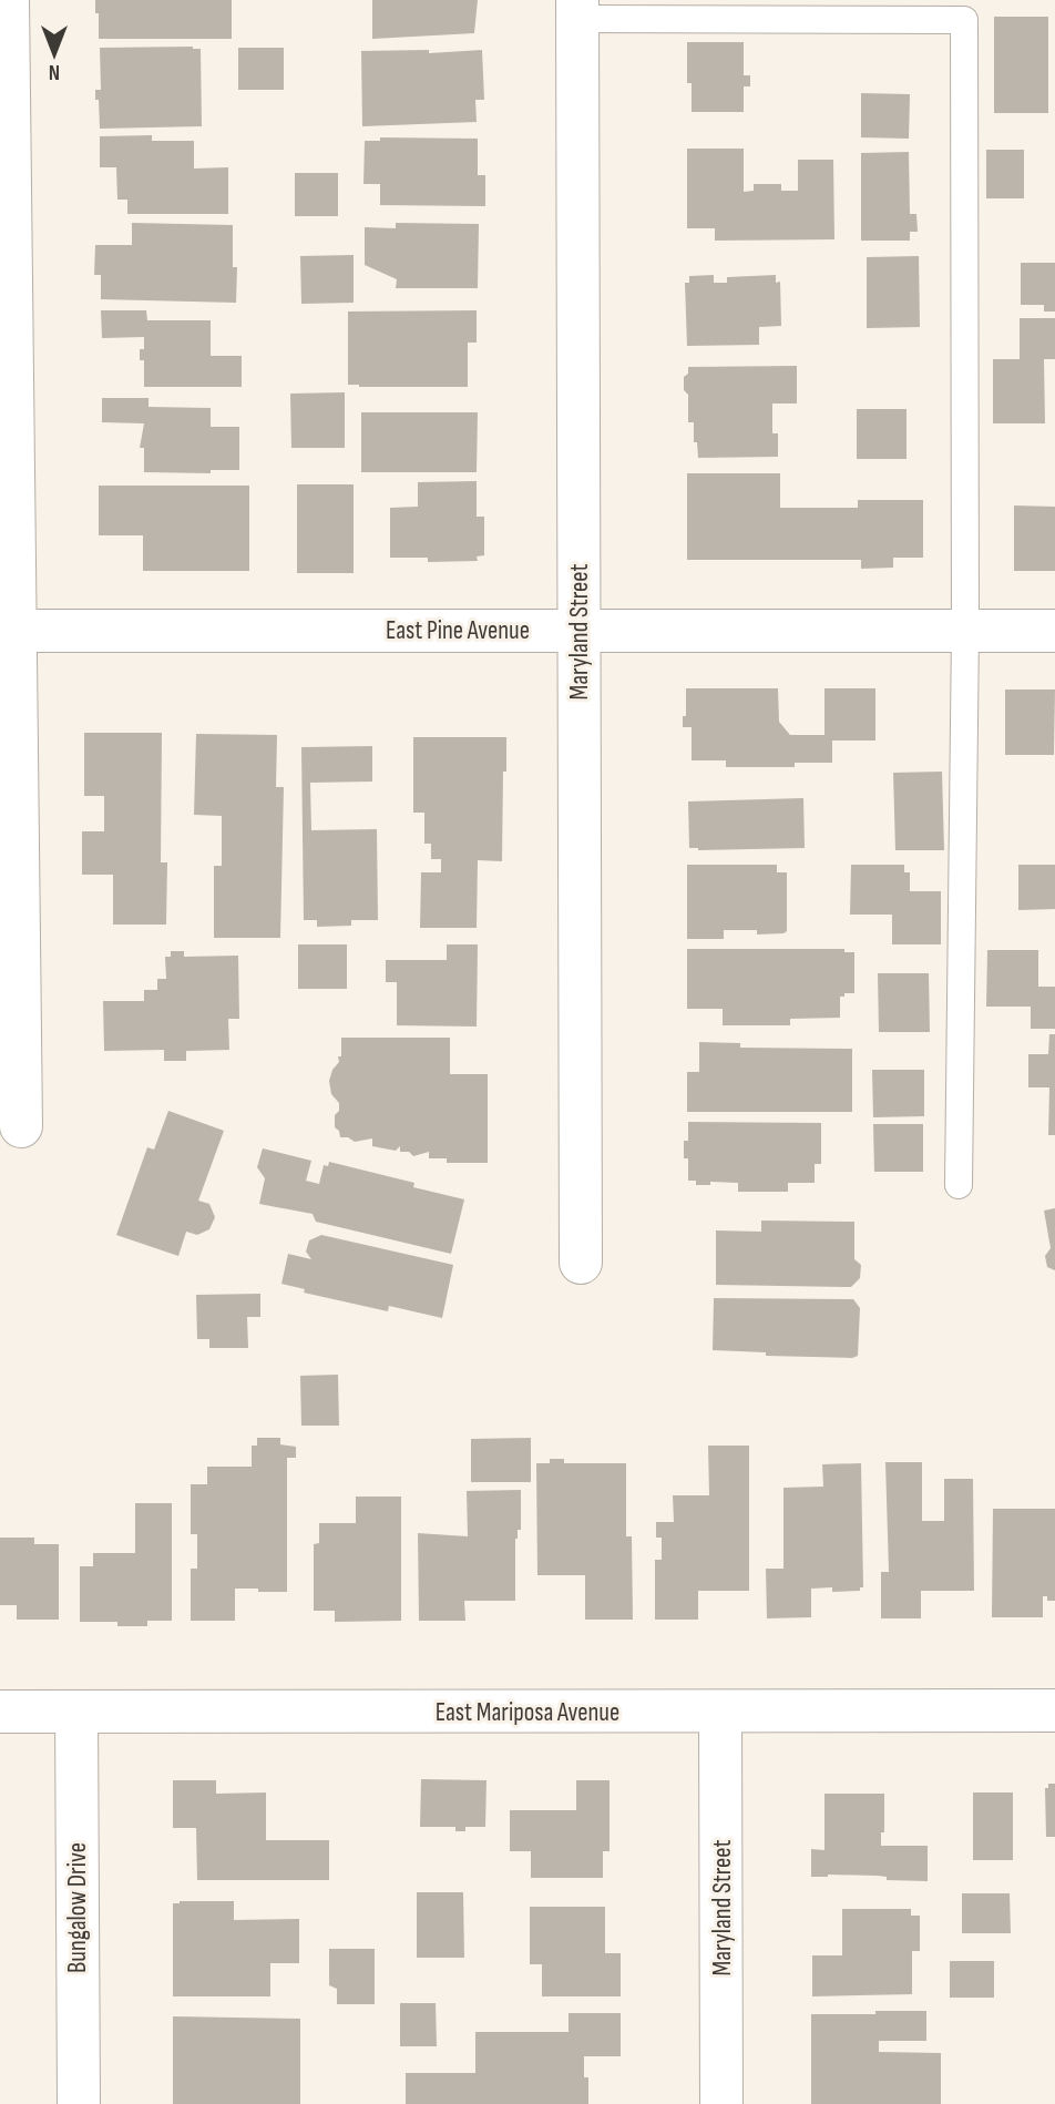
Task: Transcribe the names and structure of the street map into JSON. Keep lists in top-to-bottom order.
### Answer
{
  "streets": {
    "street": [
      "East Pine Avenue",
      "Maryland Street",
      "East Mariposa Avenue",
      "Bungalow Drive"
    ]
  },
  "crossings": [
    ["East Pine Avenue", "Maryland Street"],
    ["Maryland Street", "East Mariposa Avenue"],
    ["East Mariposa Avenue", "Bungalow Drive"]
  ],
  "north": "bottom"
}
